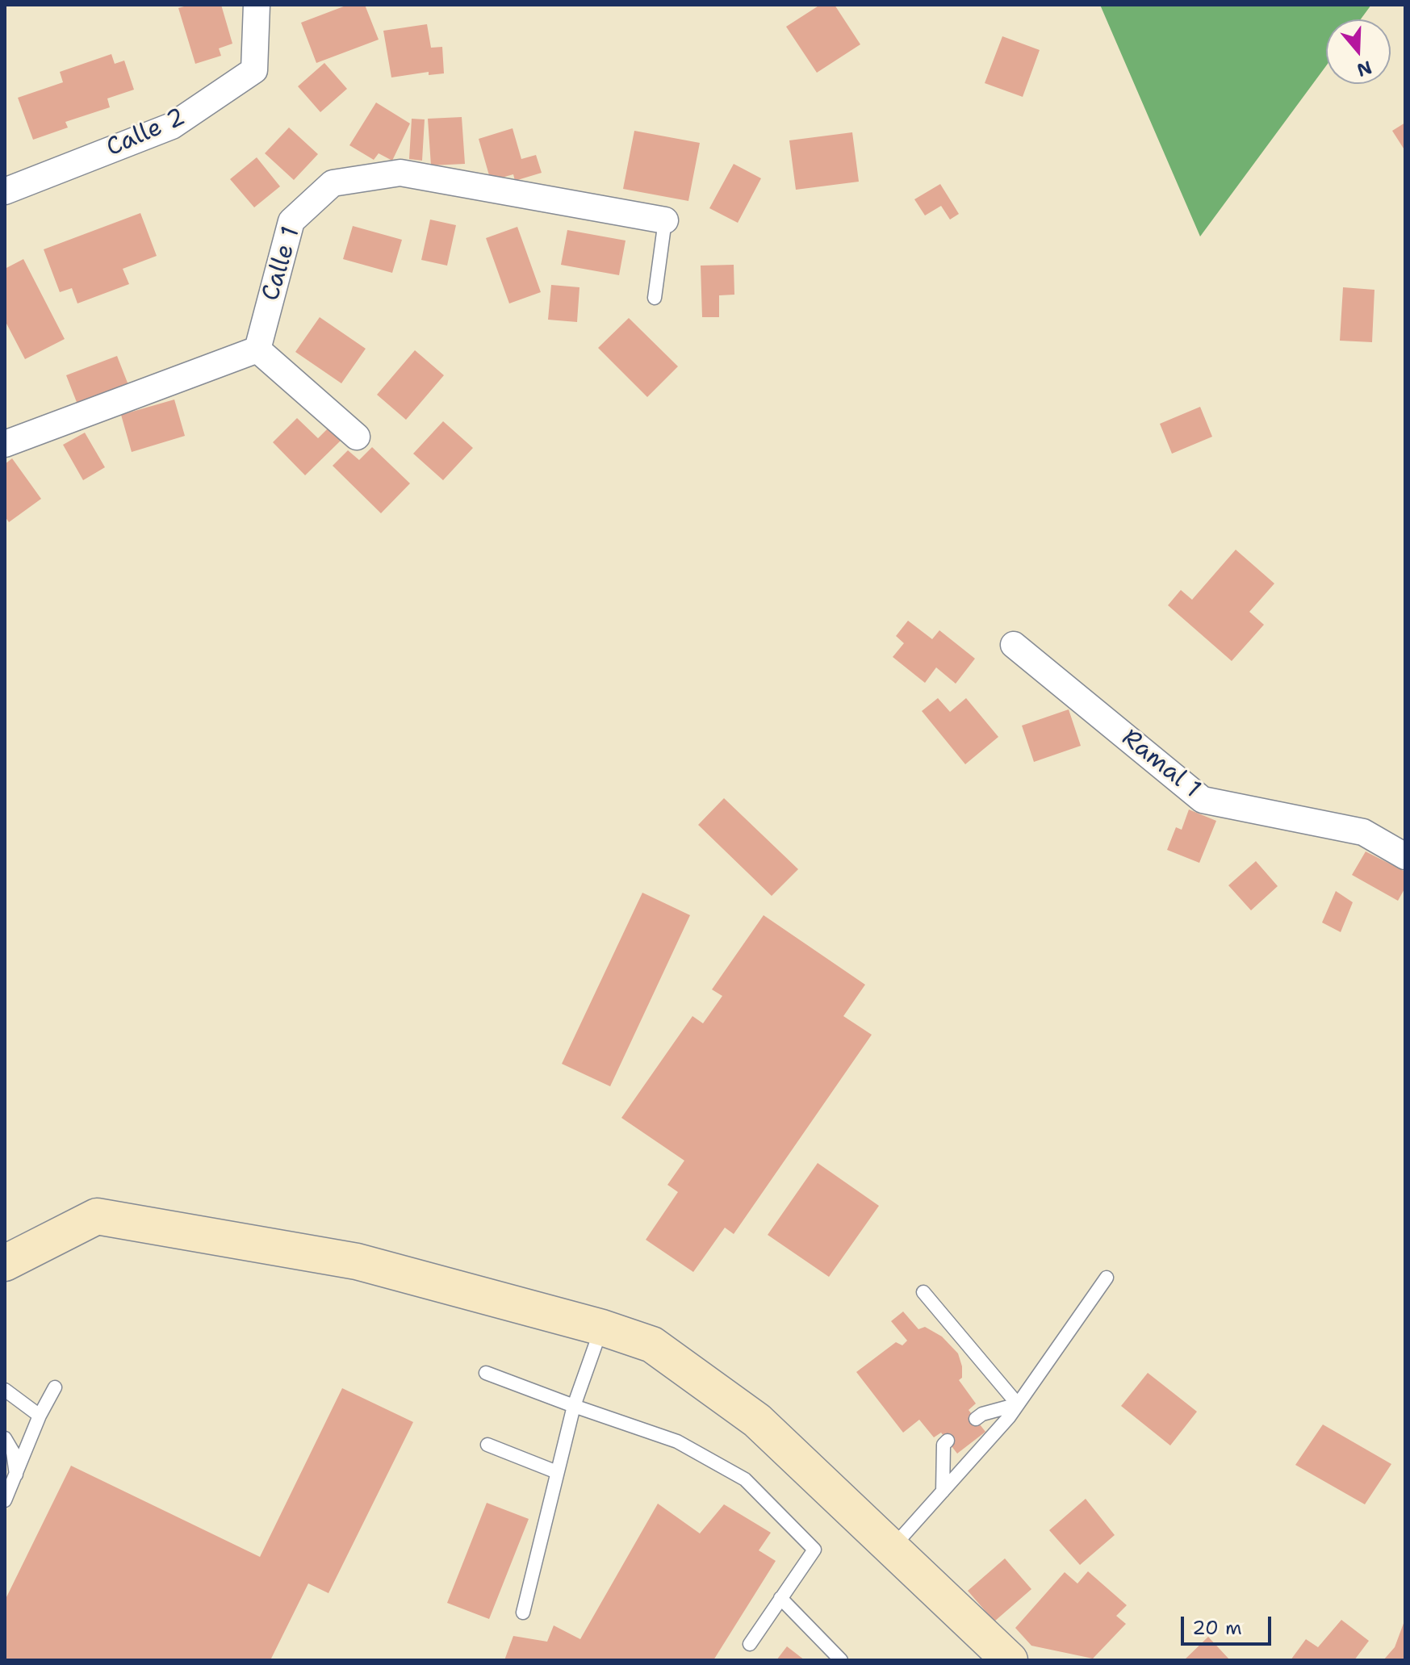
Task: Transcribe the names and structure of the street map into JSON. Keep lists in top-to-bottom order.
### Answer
{
  "streets": {
    "street": ["Calle 2", "Calle 1", "Ramal 1"]
  },
  "scale_bar": "20 m",
  "north": "bottom"
}
